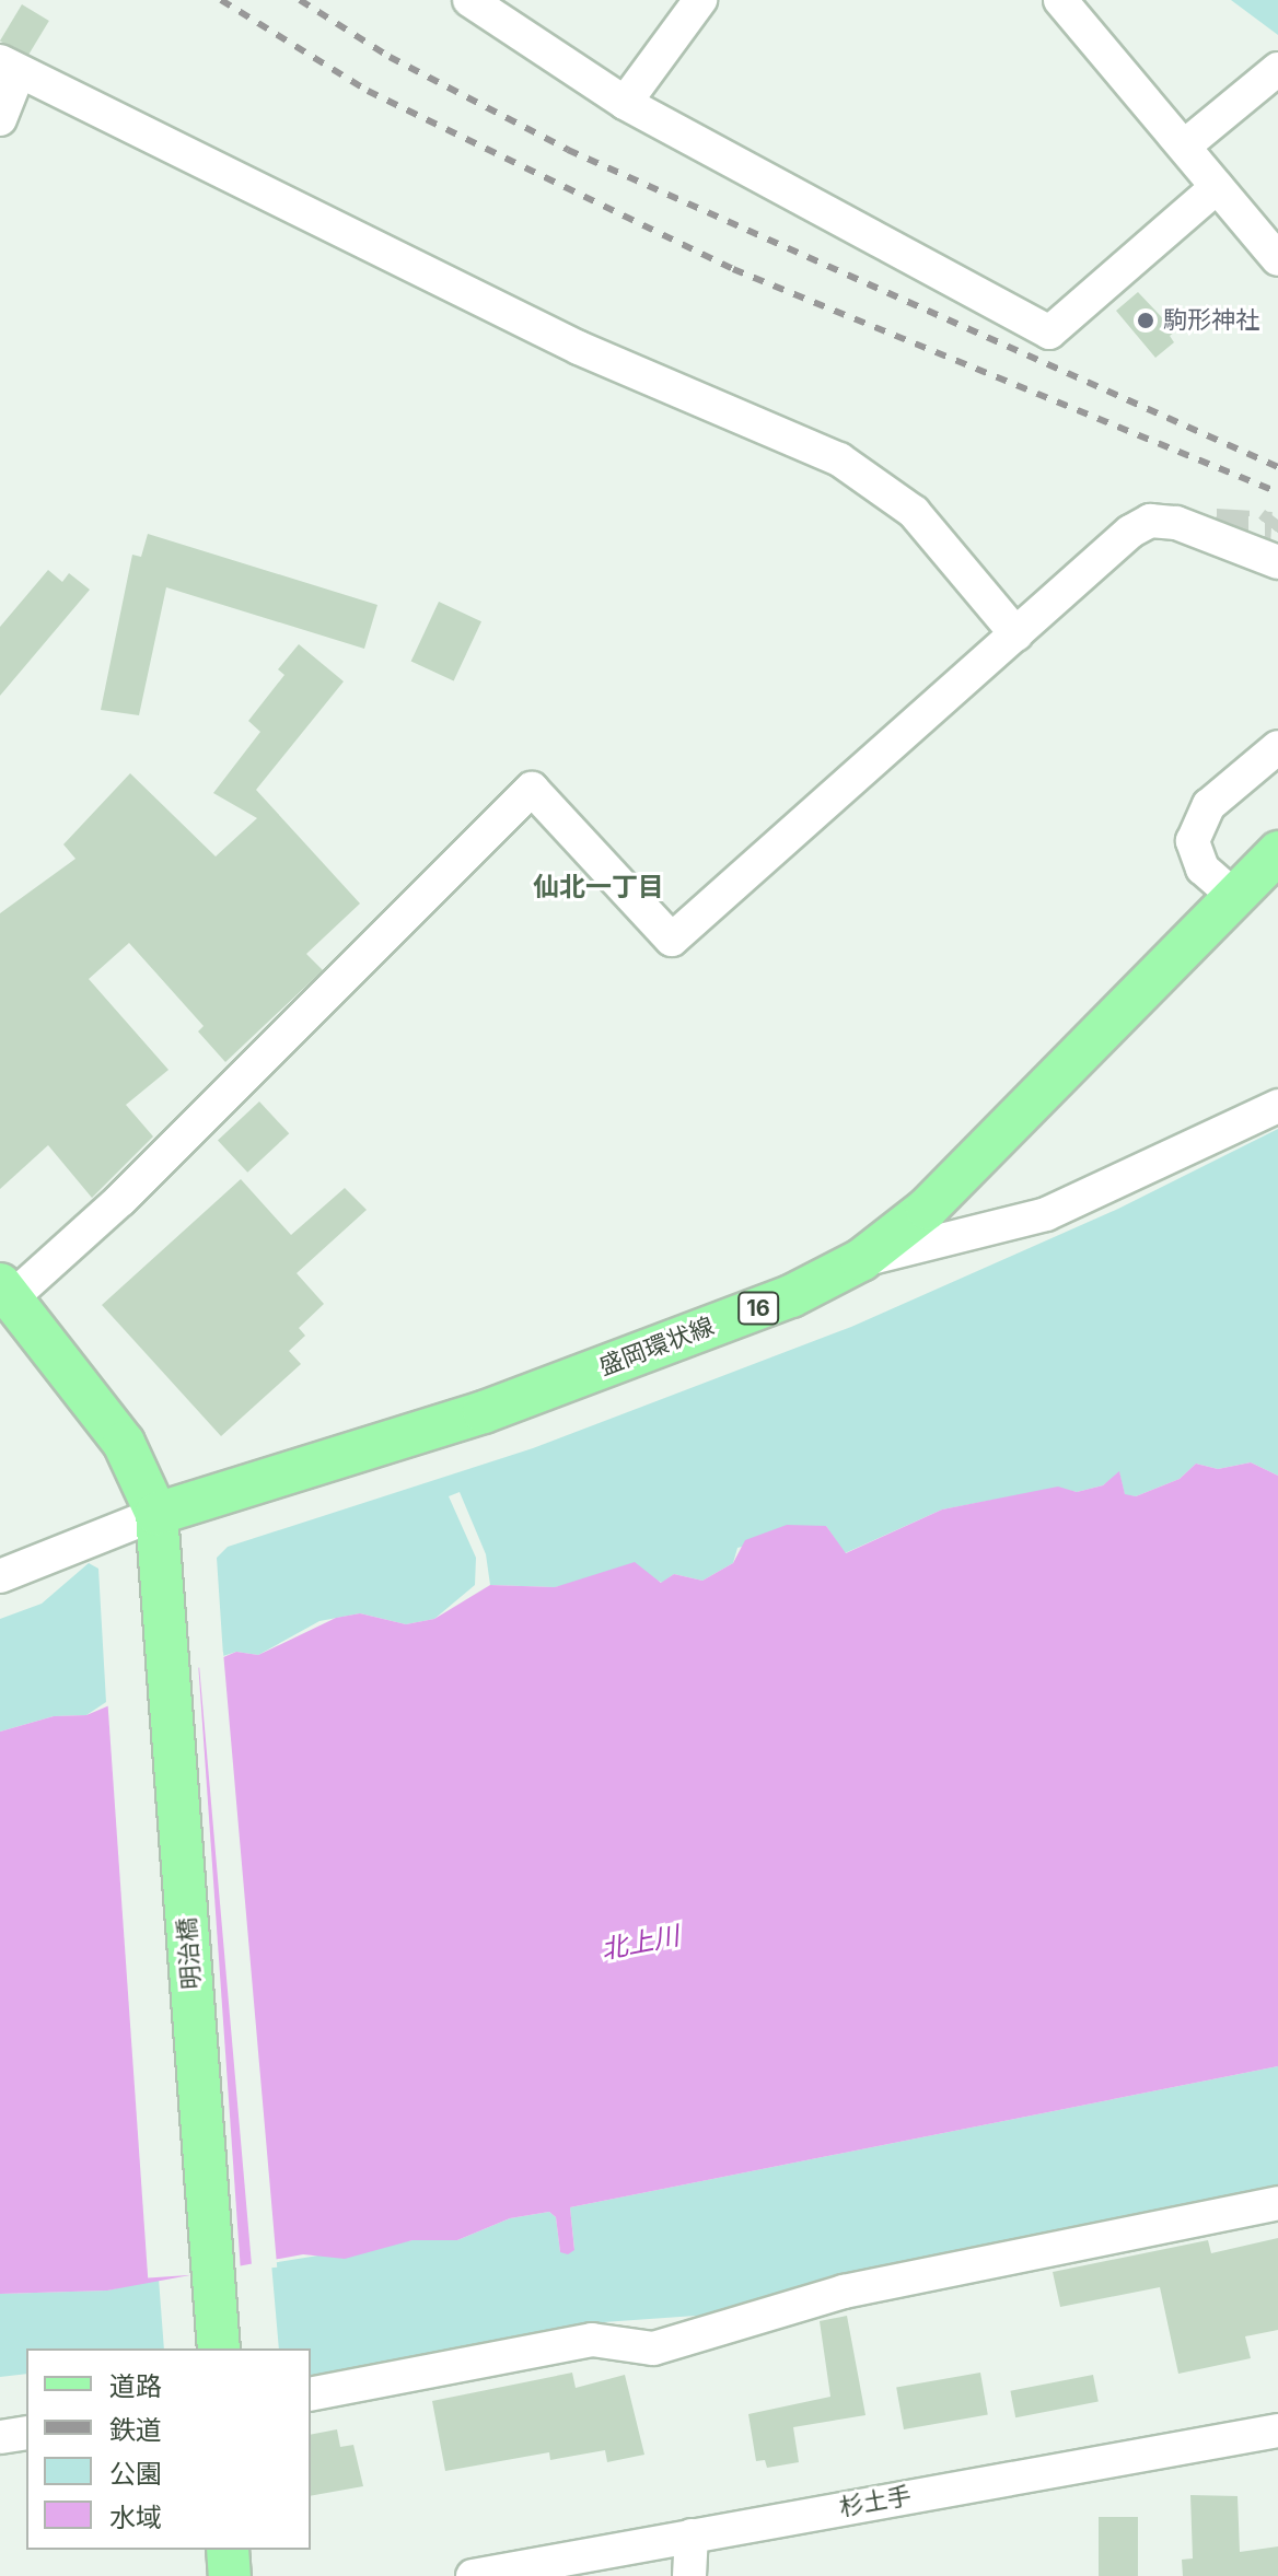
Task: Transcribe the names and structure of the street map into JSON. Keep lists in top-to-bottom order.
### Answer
{
  "streets": {
    "main road": ["16", "盛岡環状線", "明治橋"],
    "street": ["杉土手"]
  },
  "crossings": [
    ["盛岡環状線", "明治橋"]
  ],
  "districts": ["仙北一丁目"],
  "water": ["北上川"],
  "places": ["駒形神社"],
  "legend": [
    "道路",
    "鉄道",
    "公園",
    "水域"
  ]
}
